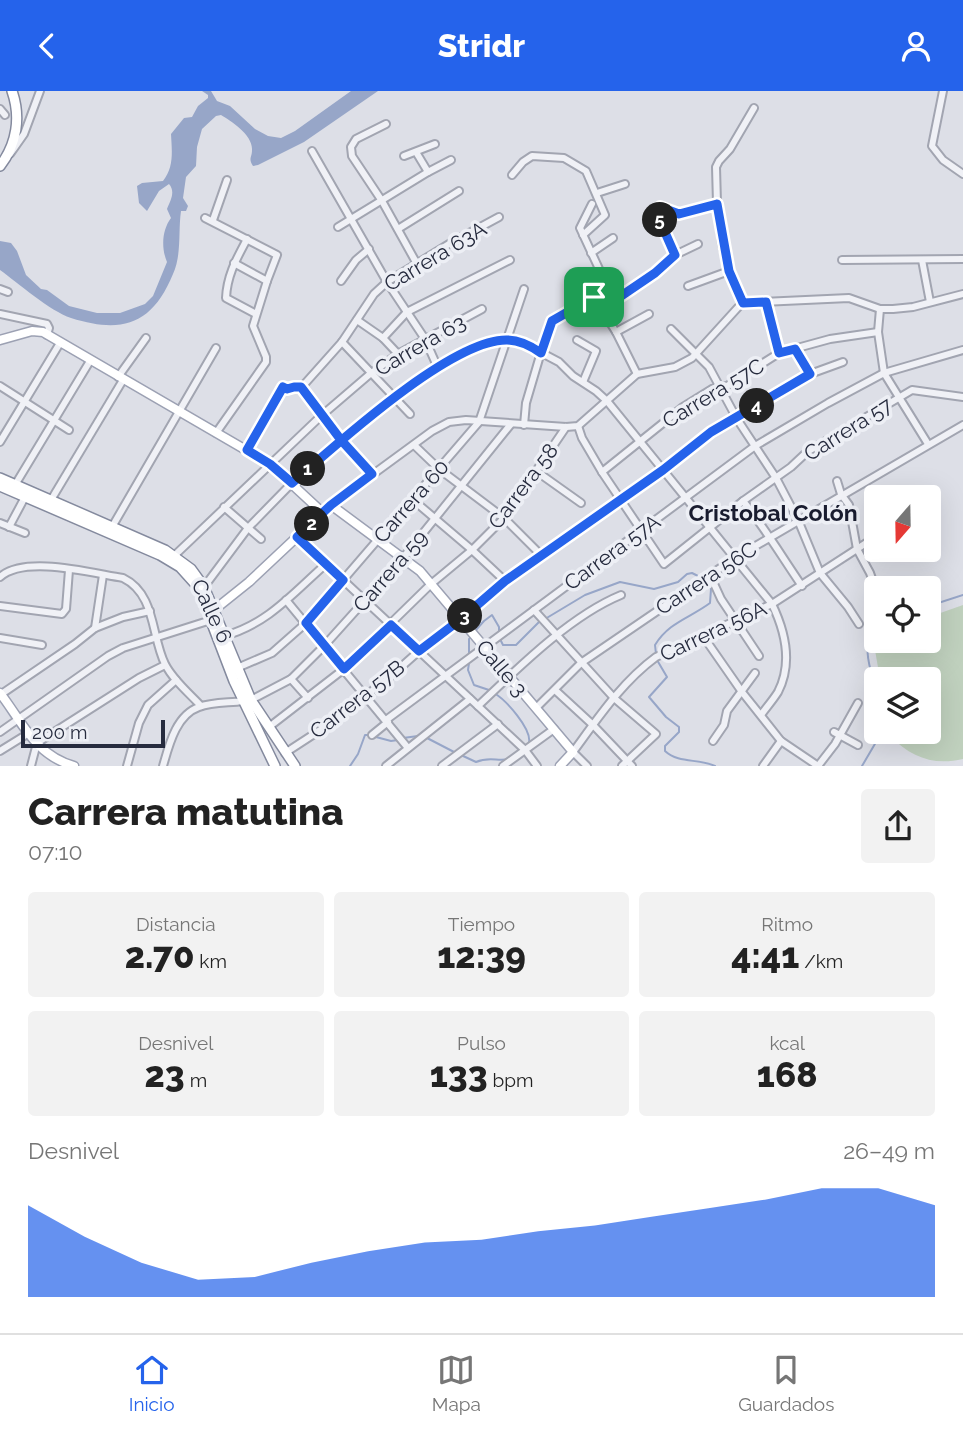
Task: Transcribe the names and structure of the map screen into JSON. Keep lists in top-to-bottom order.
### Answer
{
  "streets": {
    "highway": ["Calle 6"],
    "main road": ["Calle 3"],
    "street": [
      "Carrera 63A",
      "Carrera 63",
      "Carrera 57C",
      "Carrera 57",
      "Carrera 58",
      "Carrera 60",
      "Carrera 57A",
      "Carrera 59",
      "Carrera 56C",
      "Carrera 56A",
      "Carrera 57B"
    ]
  },
  "crossings": [
    ["Carrera 63", "Calle 6"],
    ["Carrera 57", "Carrera 57A"],
    ["Carrera 58", "Calle 6"],
    ["Carrera 58", "Calle 3"],
    ["Carrera 60", "Calle 6"],
    ["Carrera 60", "Calle 3"],
    ["Carrera 57A", "Calle 3"],
    ["Carrera 59", "Calle 6"],
    ["Carrera 59", "Calle 3"],
    ["Carrera 56C", "Calle 3"],
    ["Calle 6", "Carrera 57B"],
    ["Carrera 56A", "Calle 3"],
    ["Calle 3", "Carrera 57B"]
  ],
  "districts": ["Cristobal Colón"],
  "scale_bar": "200 m",
  "north": "bottom",
  "page": {
    "header": "Stridr",
    "pins": [
      "5",
      "4",
      "1",
      "2",
      "3"
    ],
    "scale": "200 m",
    "heading": ["Carrera matutina", "07:10"],
    "stats": [
      ["Distancia", "2.70 km"],
      ["Tiempo", "12:39"],
      ["Ritmo", "4:41 /km"],
      ["Desnivel", "23 m"],
      ["Pulso", "133 bpm"],
      ["kcal", "168"]
    ],
    "chart": ["Desnivel", "26–49 m"],
    "tabs": ["Inicio", "Mapa", "Guardados"]
  }
}
